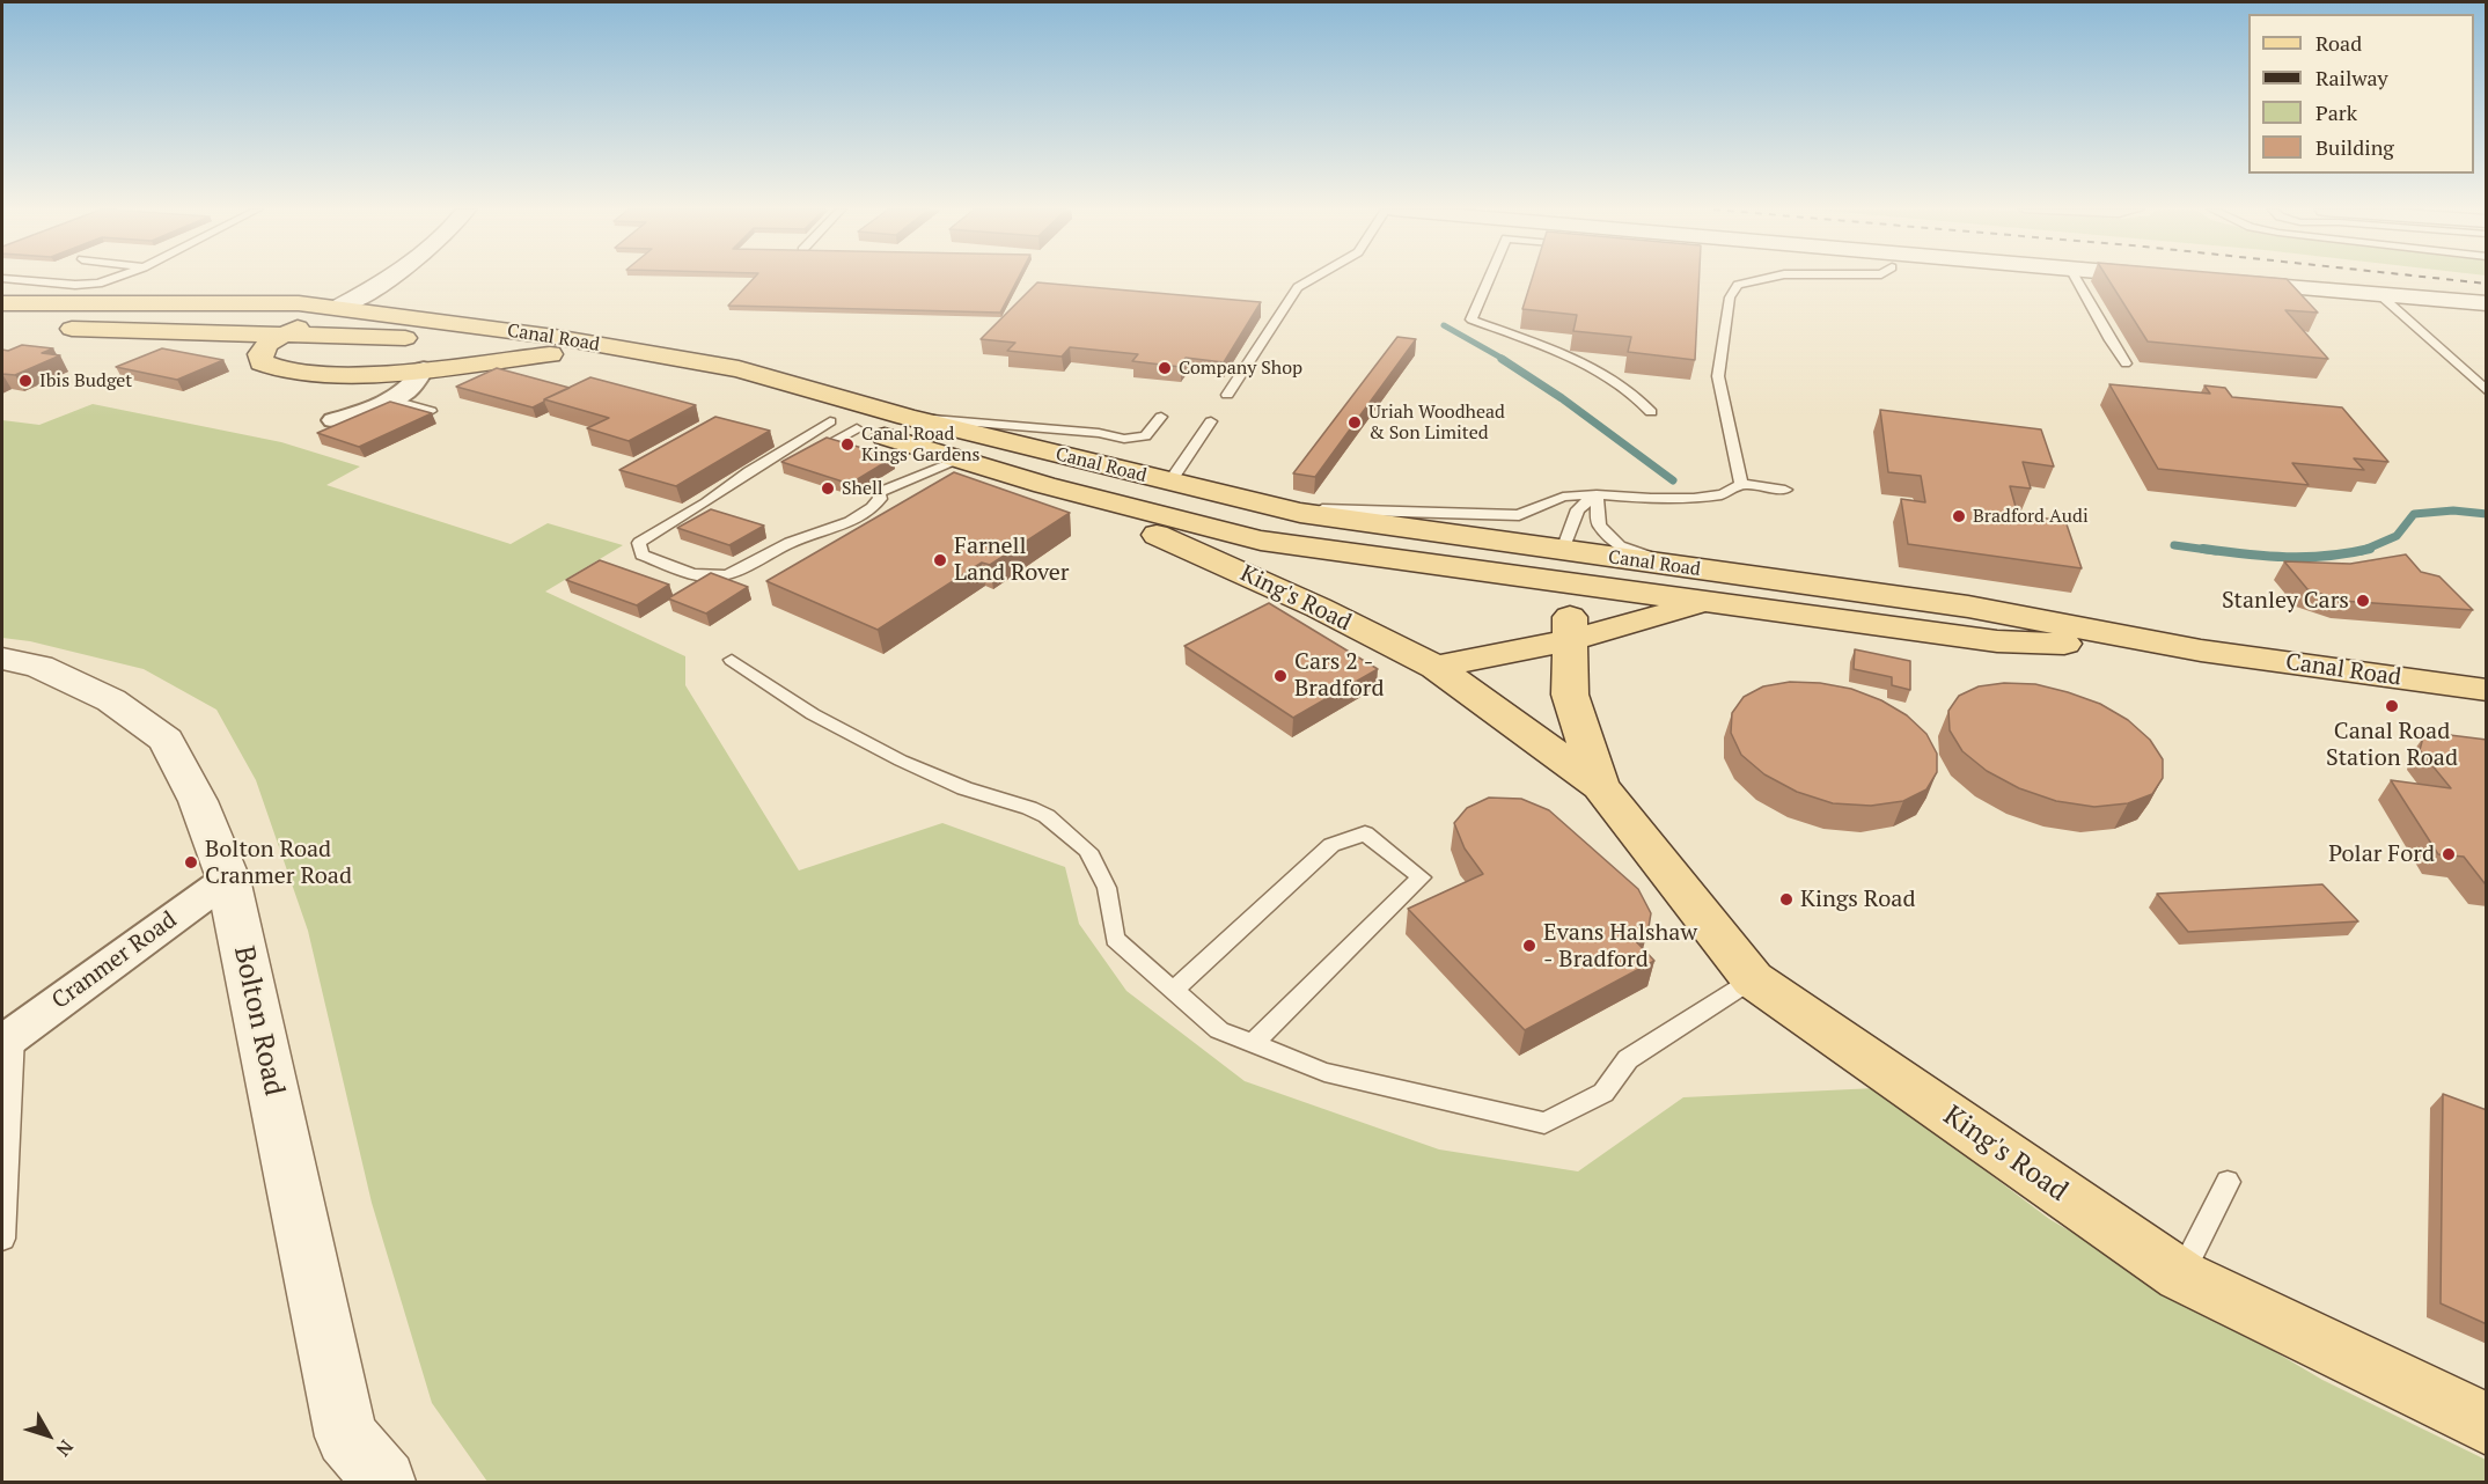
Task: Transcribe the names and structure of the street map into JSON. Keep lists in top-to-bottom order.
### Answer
{
  "streets": {
    "main road": ["Canal Road", "King's Road"],
    "street": ["Cranmer Road", "Bolton Road"]
  },
  "crossings": [
    ["Canal Road", "King's Road"],
    ["Cranmer Road", "Bolton Road"]
  ],
  "places": [
    "Company Shop",
    "Ibis Budget",
    "Uriah Woodhead & Son Limited",
    "Canal Road Kings Gardens",
    "Shell",
    "Bradford Audi",
    "Farnell Land Rover",
    "Stanley Cars",
    "Cars 2 - Bradford",
    "Canal Road Station Road",
    "Polar Ford",
    "Bolton Road Cranmer Road",
    "Kings Road",
    "Evans Halshaw - Bradford"
  ],
  "legend": [
    "Road",
    "Railway",
    "Park",
    "Building"
  ],
  "north": "bottom right"
}
